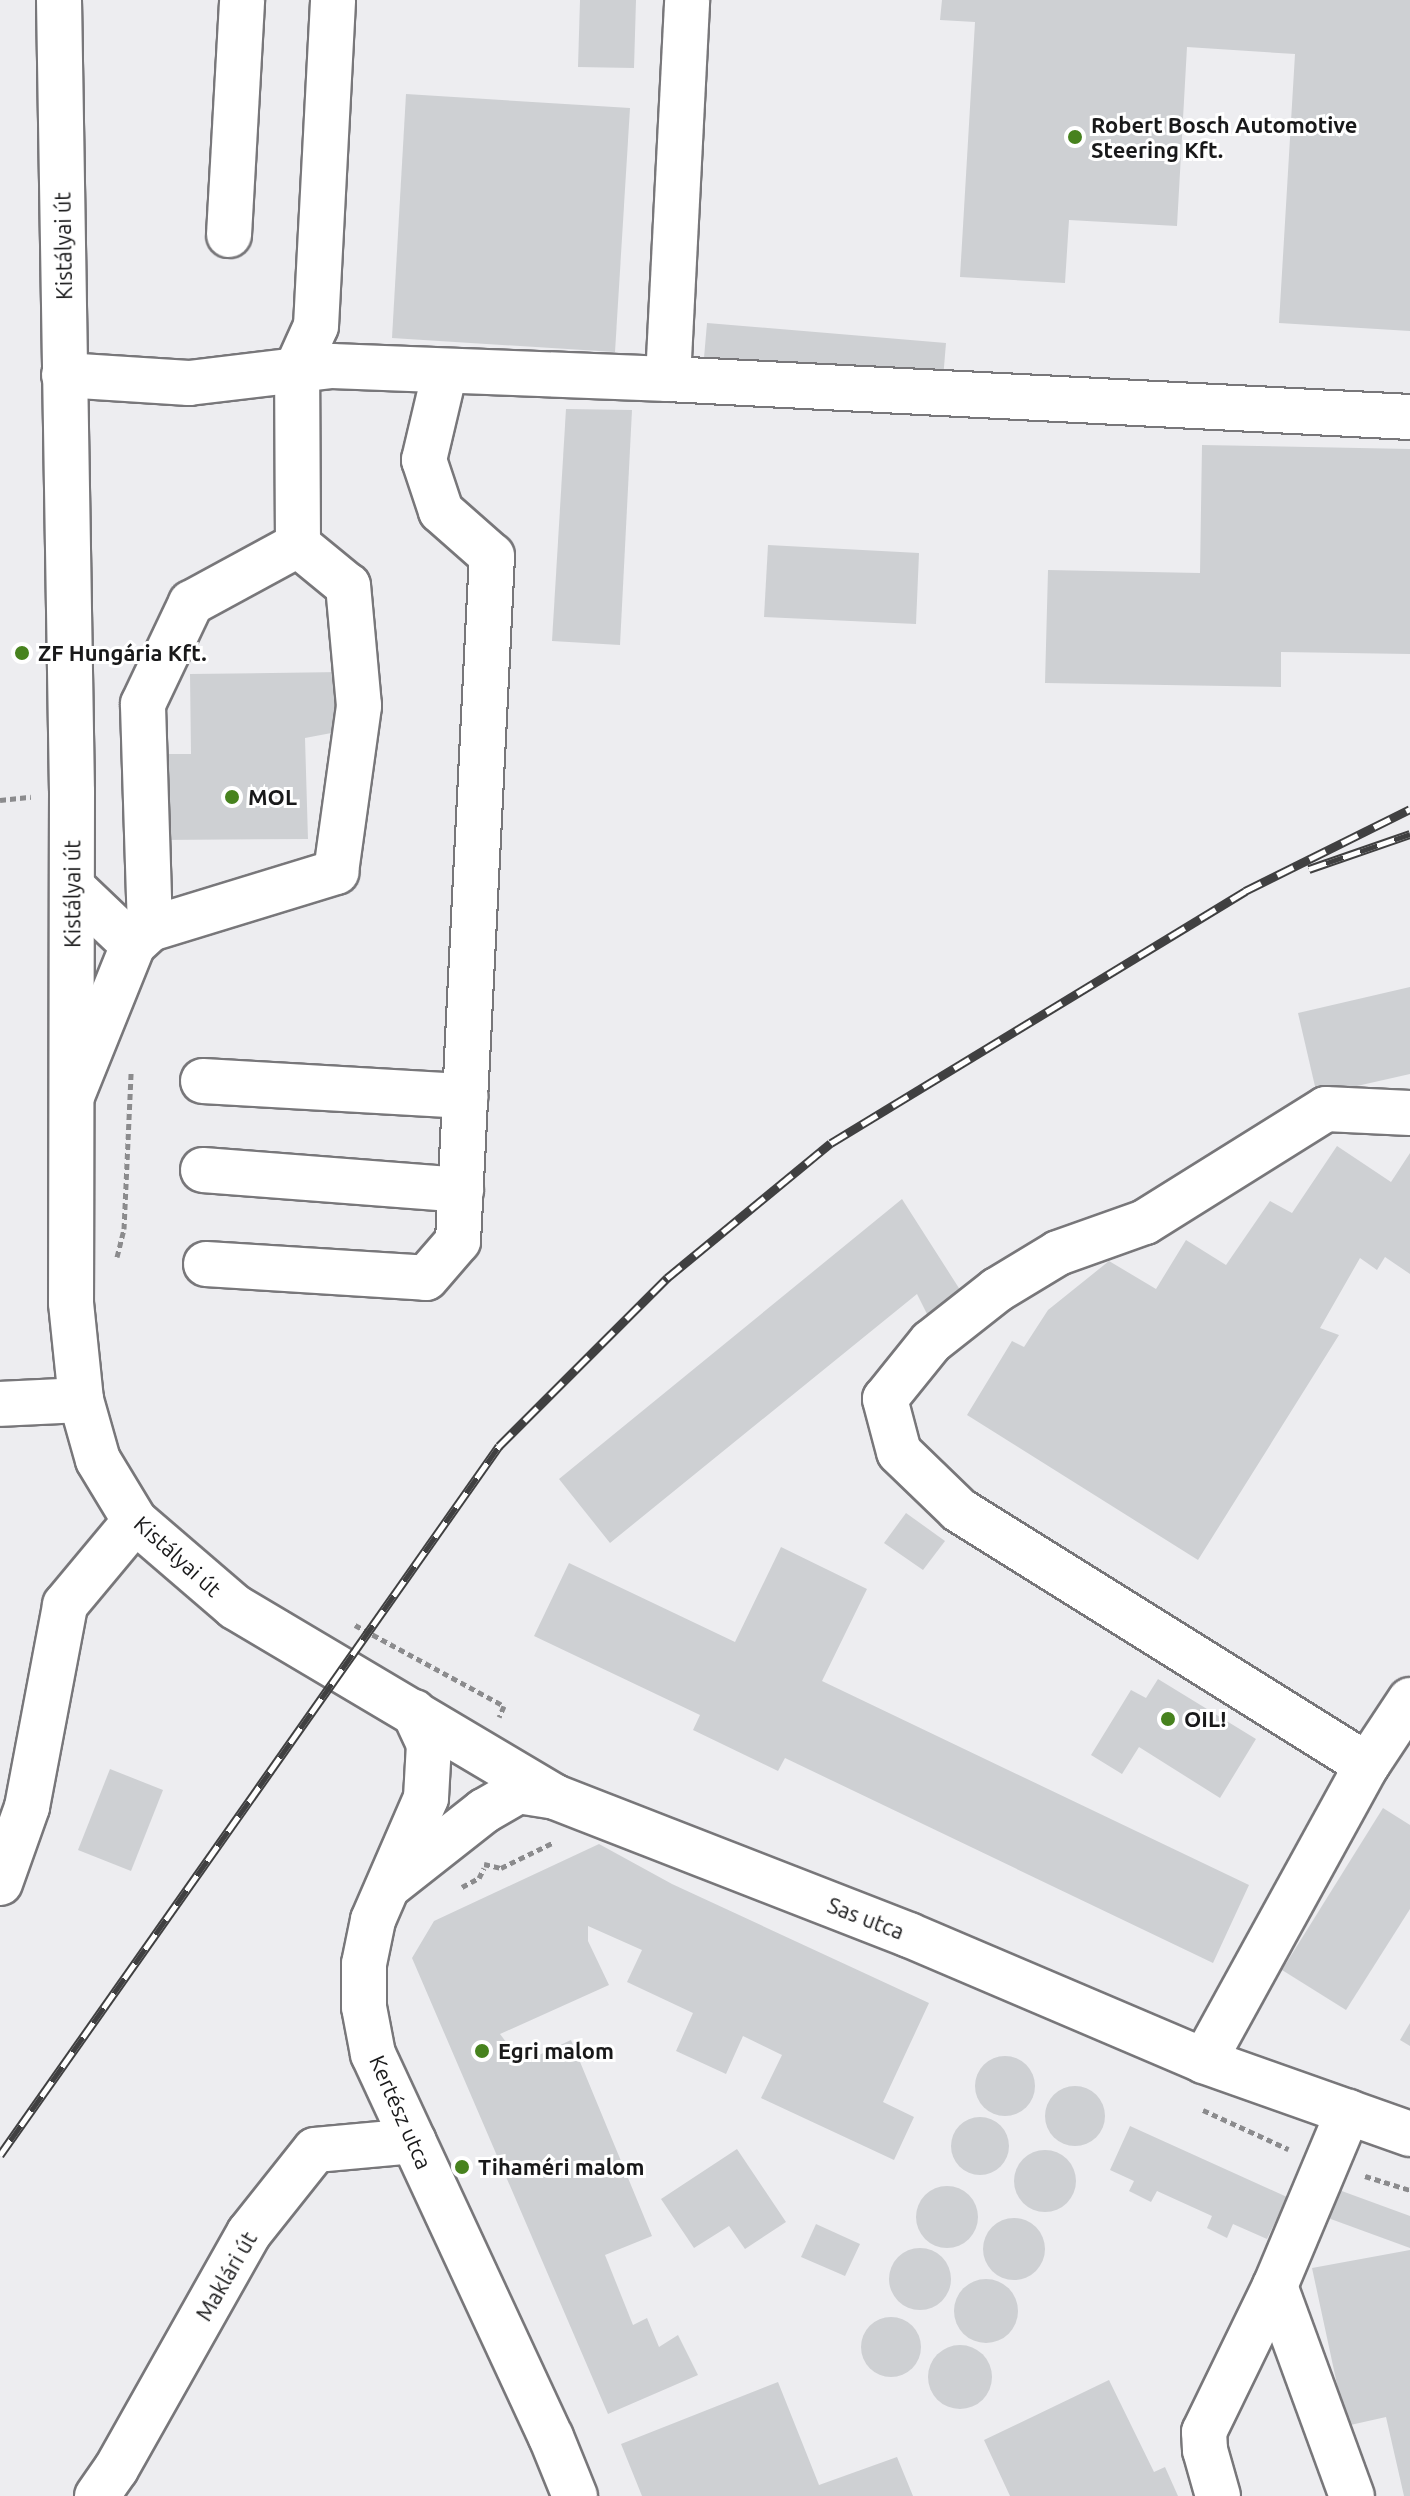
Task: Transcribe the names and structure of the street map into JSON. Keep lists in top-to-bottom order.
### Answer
{
  "streets": {
    "main road": [
      "Kistályai út",
      "Sas utca",
      "Kertész utca",
      "Maklári út"
    ]
  },
  "crossings": [
    ["Kistályai út", "Sas utca"],
    ["Sas utca", "Kertész utca"],
    ["Kertész utca", "Maklári út"]
  ],
  "places": [
    "Robert Bosch Automotive Steering Kft.",
    "ZF Hungária Kft.",
    "MOL",
    "OIL!",
    "Egri malom",
    "Tihaméri malom"
  ]
}
